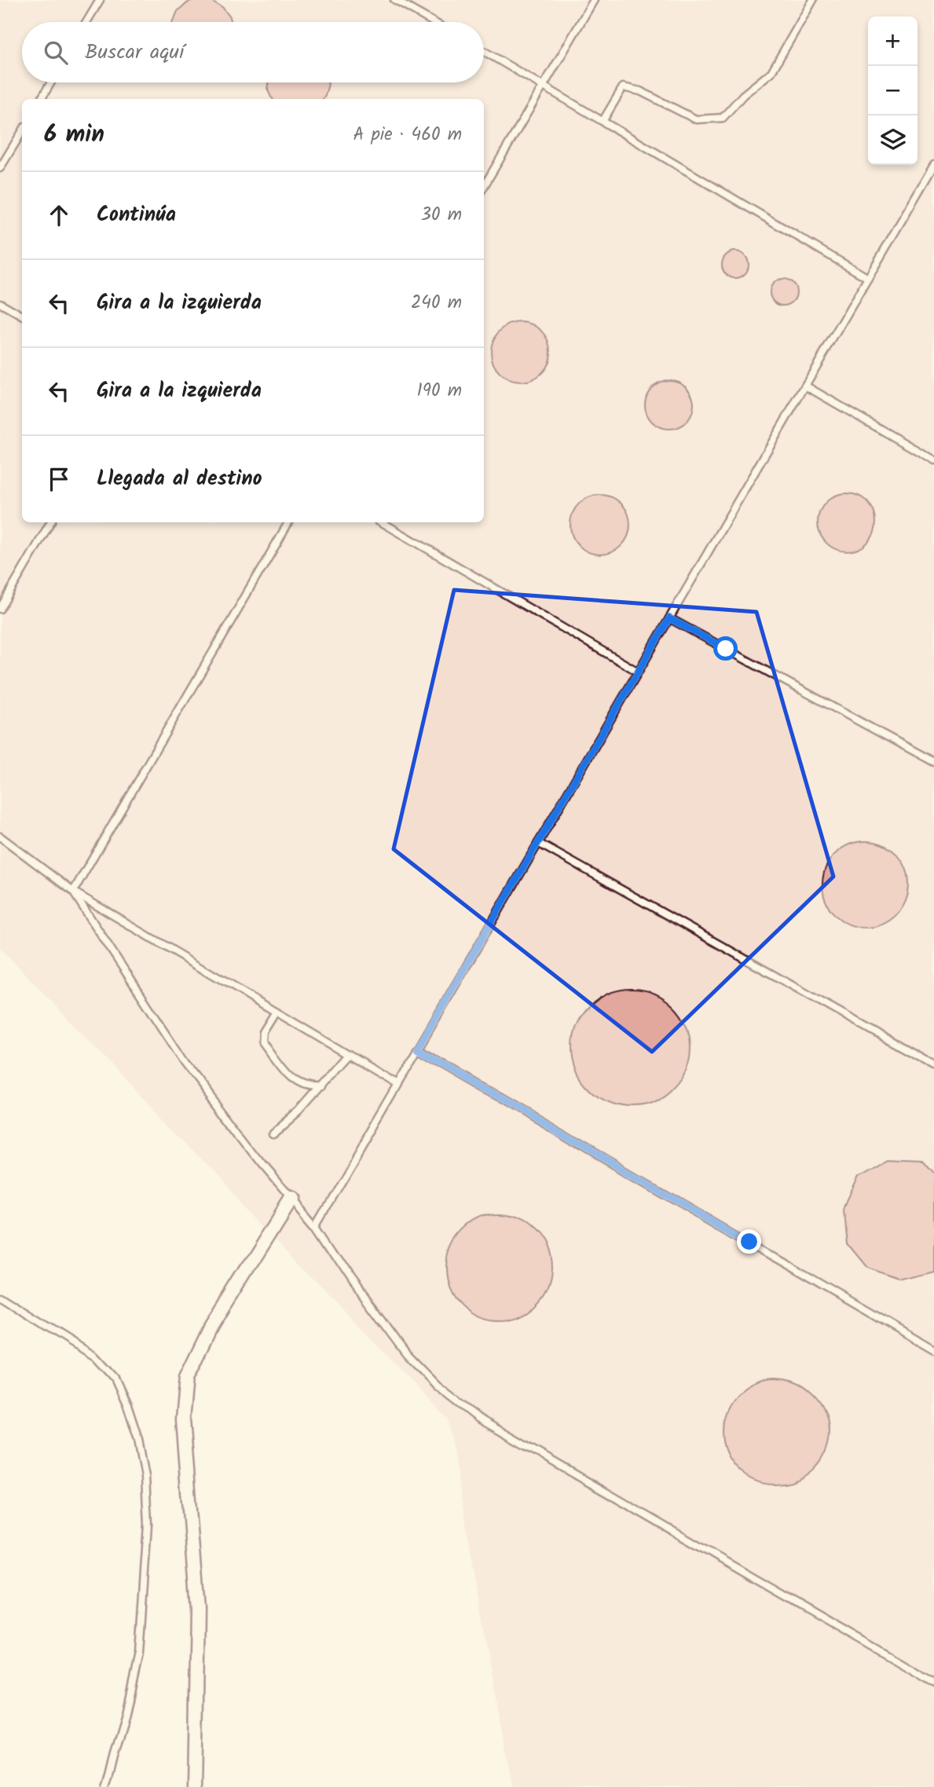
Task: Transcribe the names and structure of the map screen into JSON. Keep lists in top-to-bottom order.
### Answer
{
  "page": {
    "map_buttons": ["+", "−"],
    "search": "Buscar aquí",
    "heading": ["6 min", "A pie · 460 m"],
    "list": [
      ["Continúa", "30 m"],
      ["Gira a la izquierda", "240 m"],
      ["Gira a la izquierda", "190 m"],
      "Llegada al destino"
    ]
  }
}
